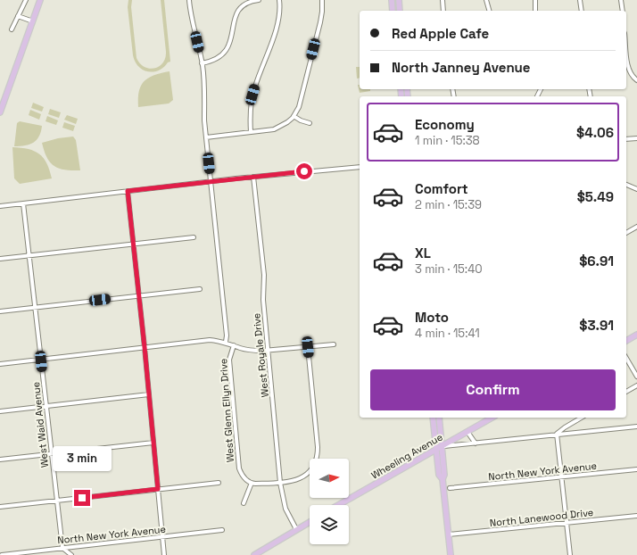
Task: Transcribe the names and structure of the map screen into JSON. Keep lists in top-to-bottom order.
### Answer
{
  "streets": {
    "main road": ["Wheeling Avenue"],
    "street": [
      "West Royale Drive",
      "West Glenn Ellyn Drive",
      "West Waid Avenue",
      "North New York Avenue",
      "North Lanewood Drive"
    ]
  },
  "crossings": [
    ["West Waid Avenue", "North New York Avenue"]
  ],
  "north": "right",
  "page": {
    "banner": ["Red Apple Cafe", "North Janney Avenue"],
    "list": [
      {
        "name": "Economy",
        "note": "1 min · 15:38",
        "value": "$4.06"
      },
      {
        "name": "Comfort",
        "note": "2 min · 15:39",
        "value": "$5.49"
      },
      {
        "name": "XL",
        "note": "3 min · 15:40",
        "value": "$6.91"
      },
      {
        "name": "Moto",
        "note": "4 min · 15:41",
        "value": "$3.91"
      }
    ],
    "buttons": "Confirm",
    "bubble": "3 min"
  }
}
